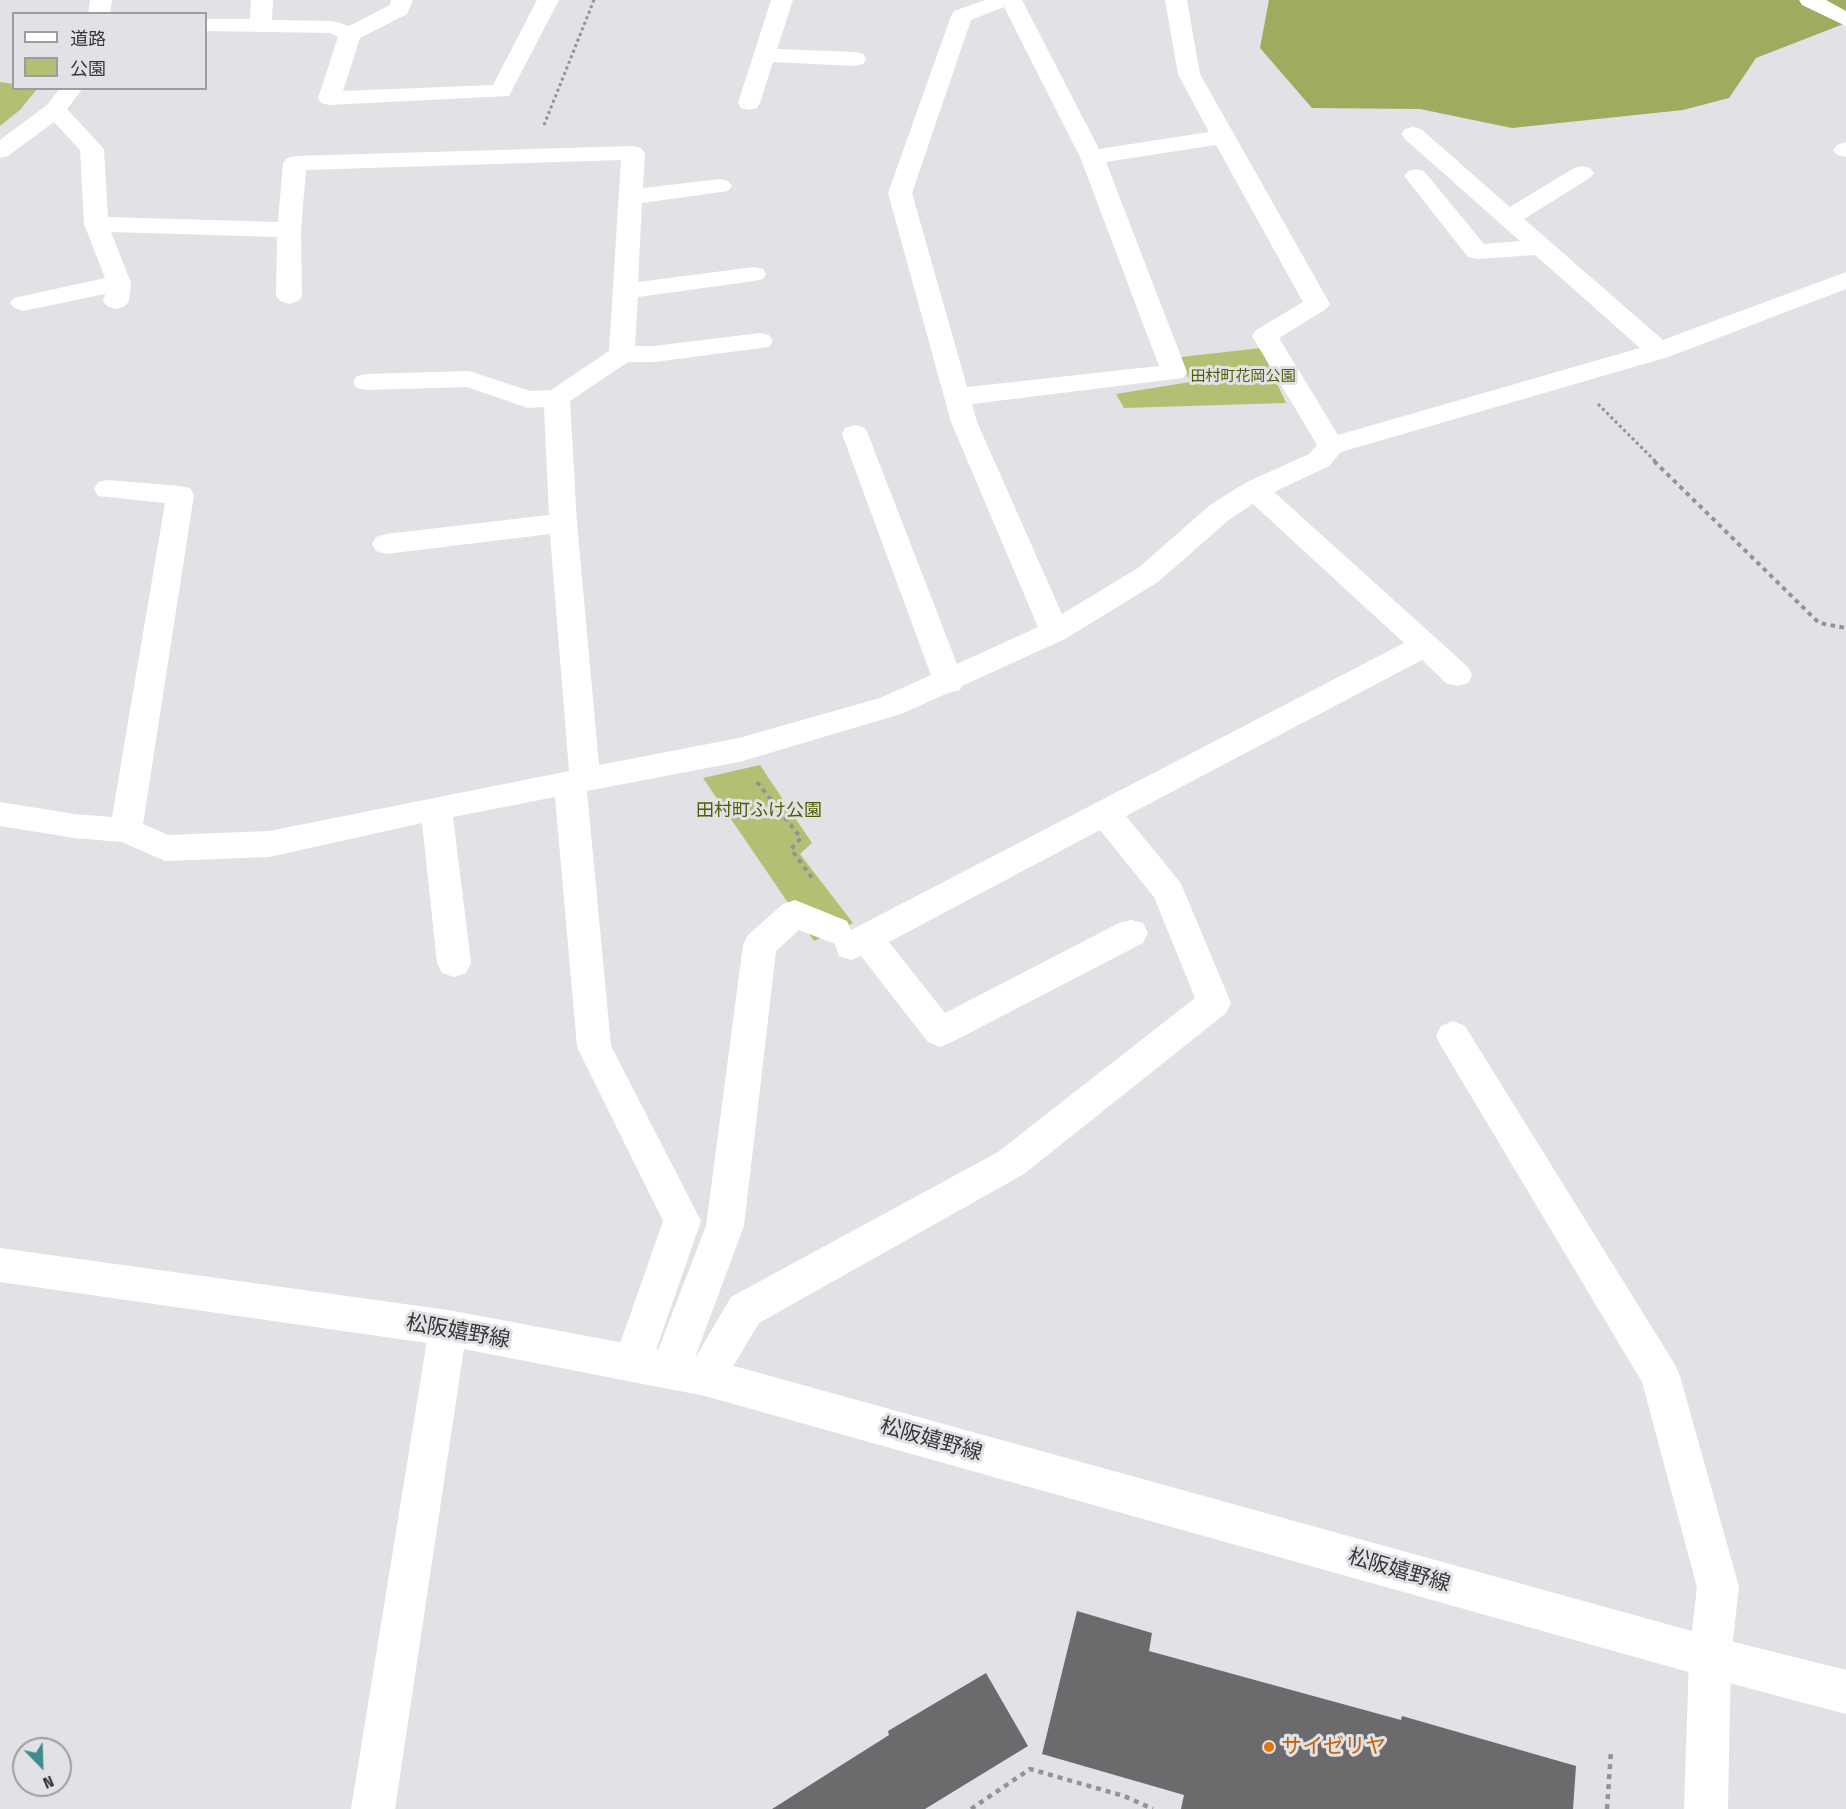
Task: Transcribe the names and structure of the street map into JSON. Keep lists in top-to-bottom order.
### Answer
{
  "streets": {
    "street": ["松阪嬉野線"]
  },
  "parks": ["田村町花岡公園", "田村町ふけ公園"],
  "places": ["サイゼリヤ"],
  "legend": ["道路", "公園"],
  "north": "bottom right"
}
